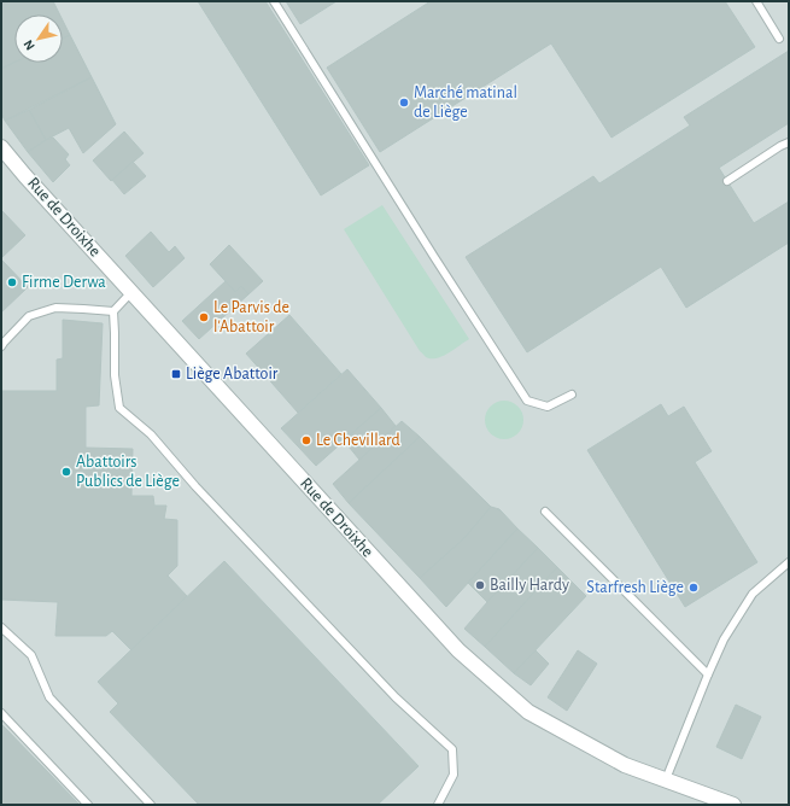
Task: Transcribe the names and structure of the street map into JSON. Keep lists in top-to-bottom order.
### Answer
{
  "streets": {
    "street": ["Rue de Droixhe"]
  },
  "places": {
    "other": [
      "Marché matinal de Liège",
      "Firme Derwa",
      "Le Parvis de l'Abattoir",
      "Le Chevillard",
      "Abattoirs Publics de Liège",
      "Bailly Hardy",
      "Starfresh Liège"
    ],
    "transit": ["Liège Abattoir"]
  },
  "north": "bottom left"
}
